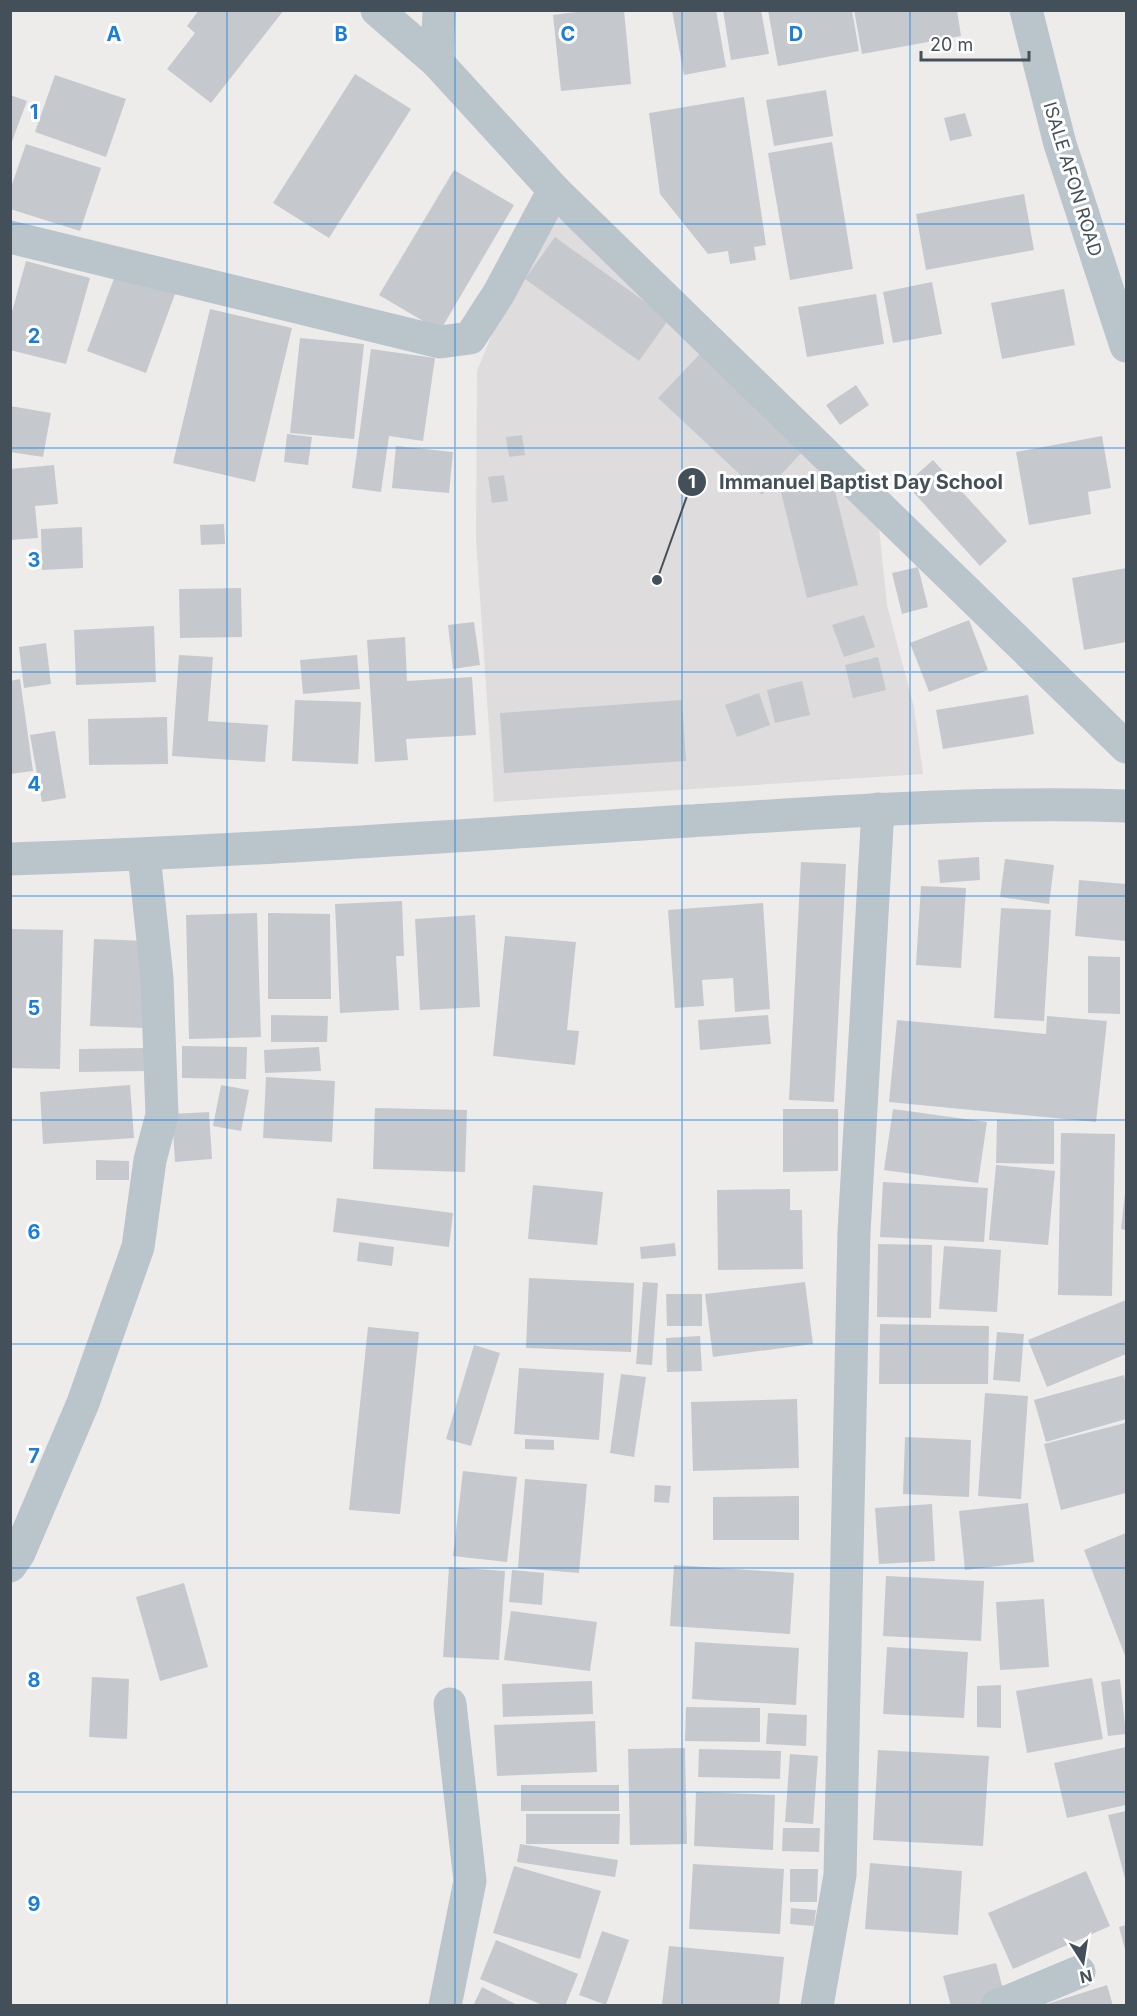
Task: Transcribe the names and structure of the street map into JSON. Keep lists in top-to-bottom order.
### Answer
{
  "streets": {
    "street": ["ISALE AFON ROAD"]
  },
  "places": ["Immanuel Baptist Day School"],
  "scale_bar": "20 m",
  "north": "bottom",
  "grid": {
    "columns": [
      "A",
      "B",
      "C",
      "D"
    ],
    "rows": [
      "1",
      "2",
      "3",
      "4",
      "5",
      "6",
      "7",
      "8",
      "9"
    ]
  }
}
